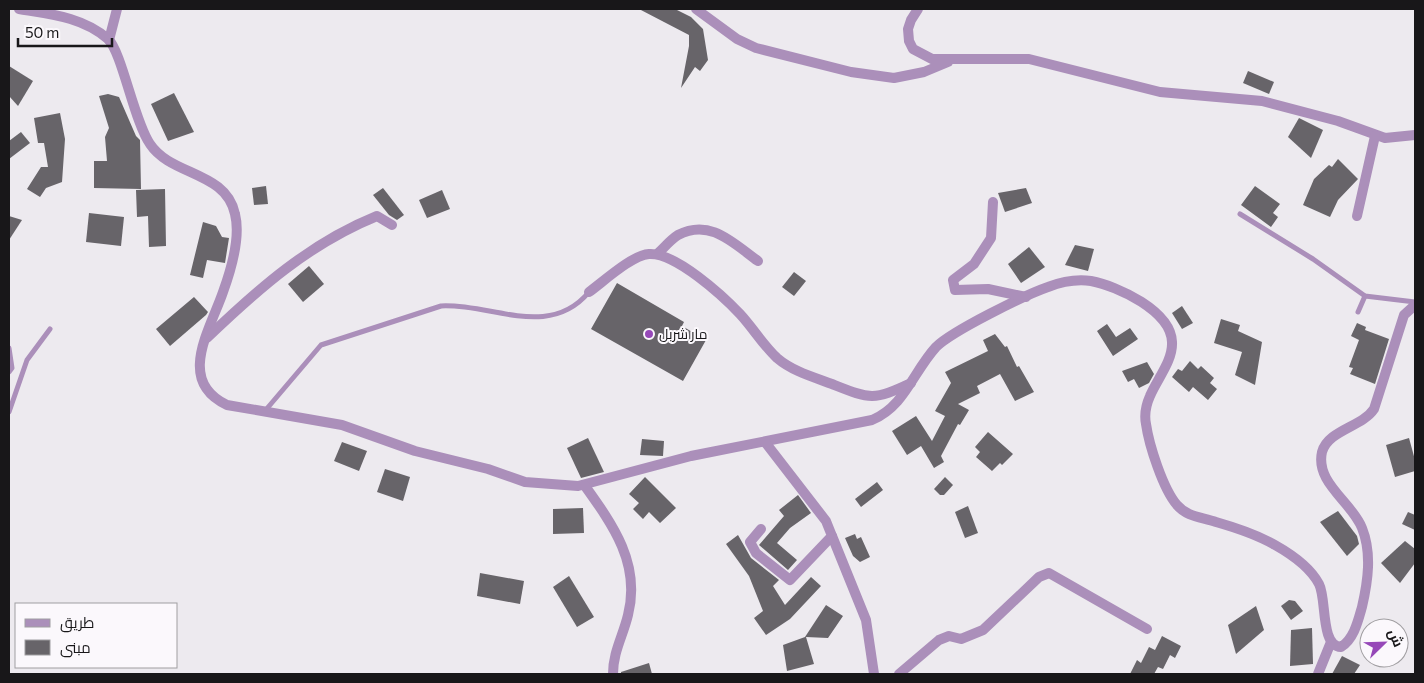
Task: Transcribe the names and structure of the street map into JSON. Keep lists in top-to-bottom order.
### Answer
{
  "places": ["مار شربل"],
  "legend": ["طريق", "مبنى"],
  "scale_bar": "50 m",
  "north": "top right"
}
